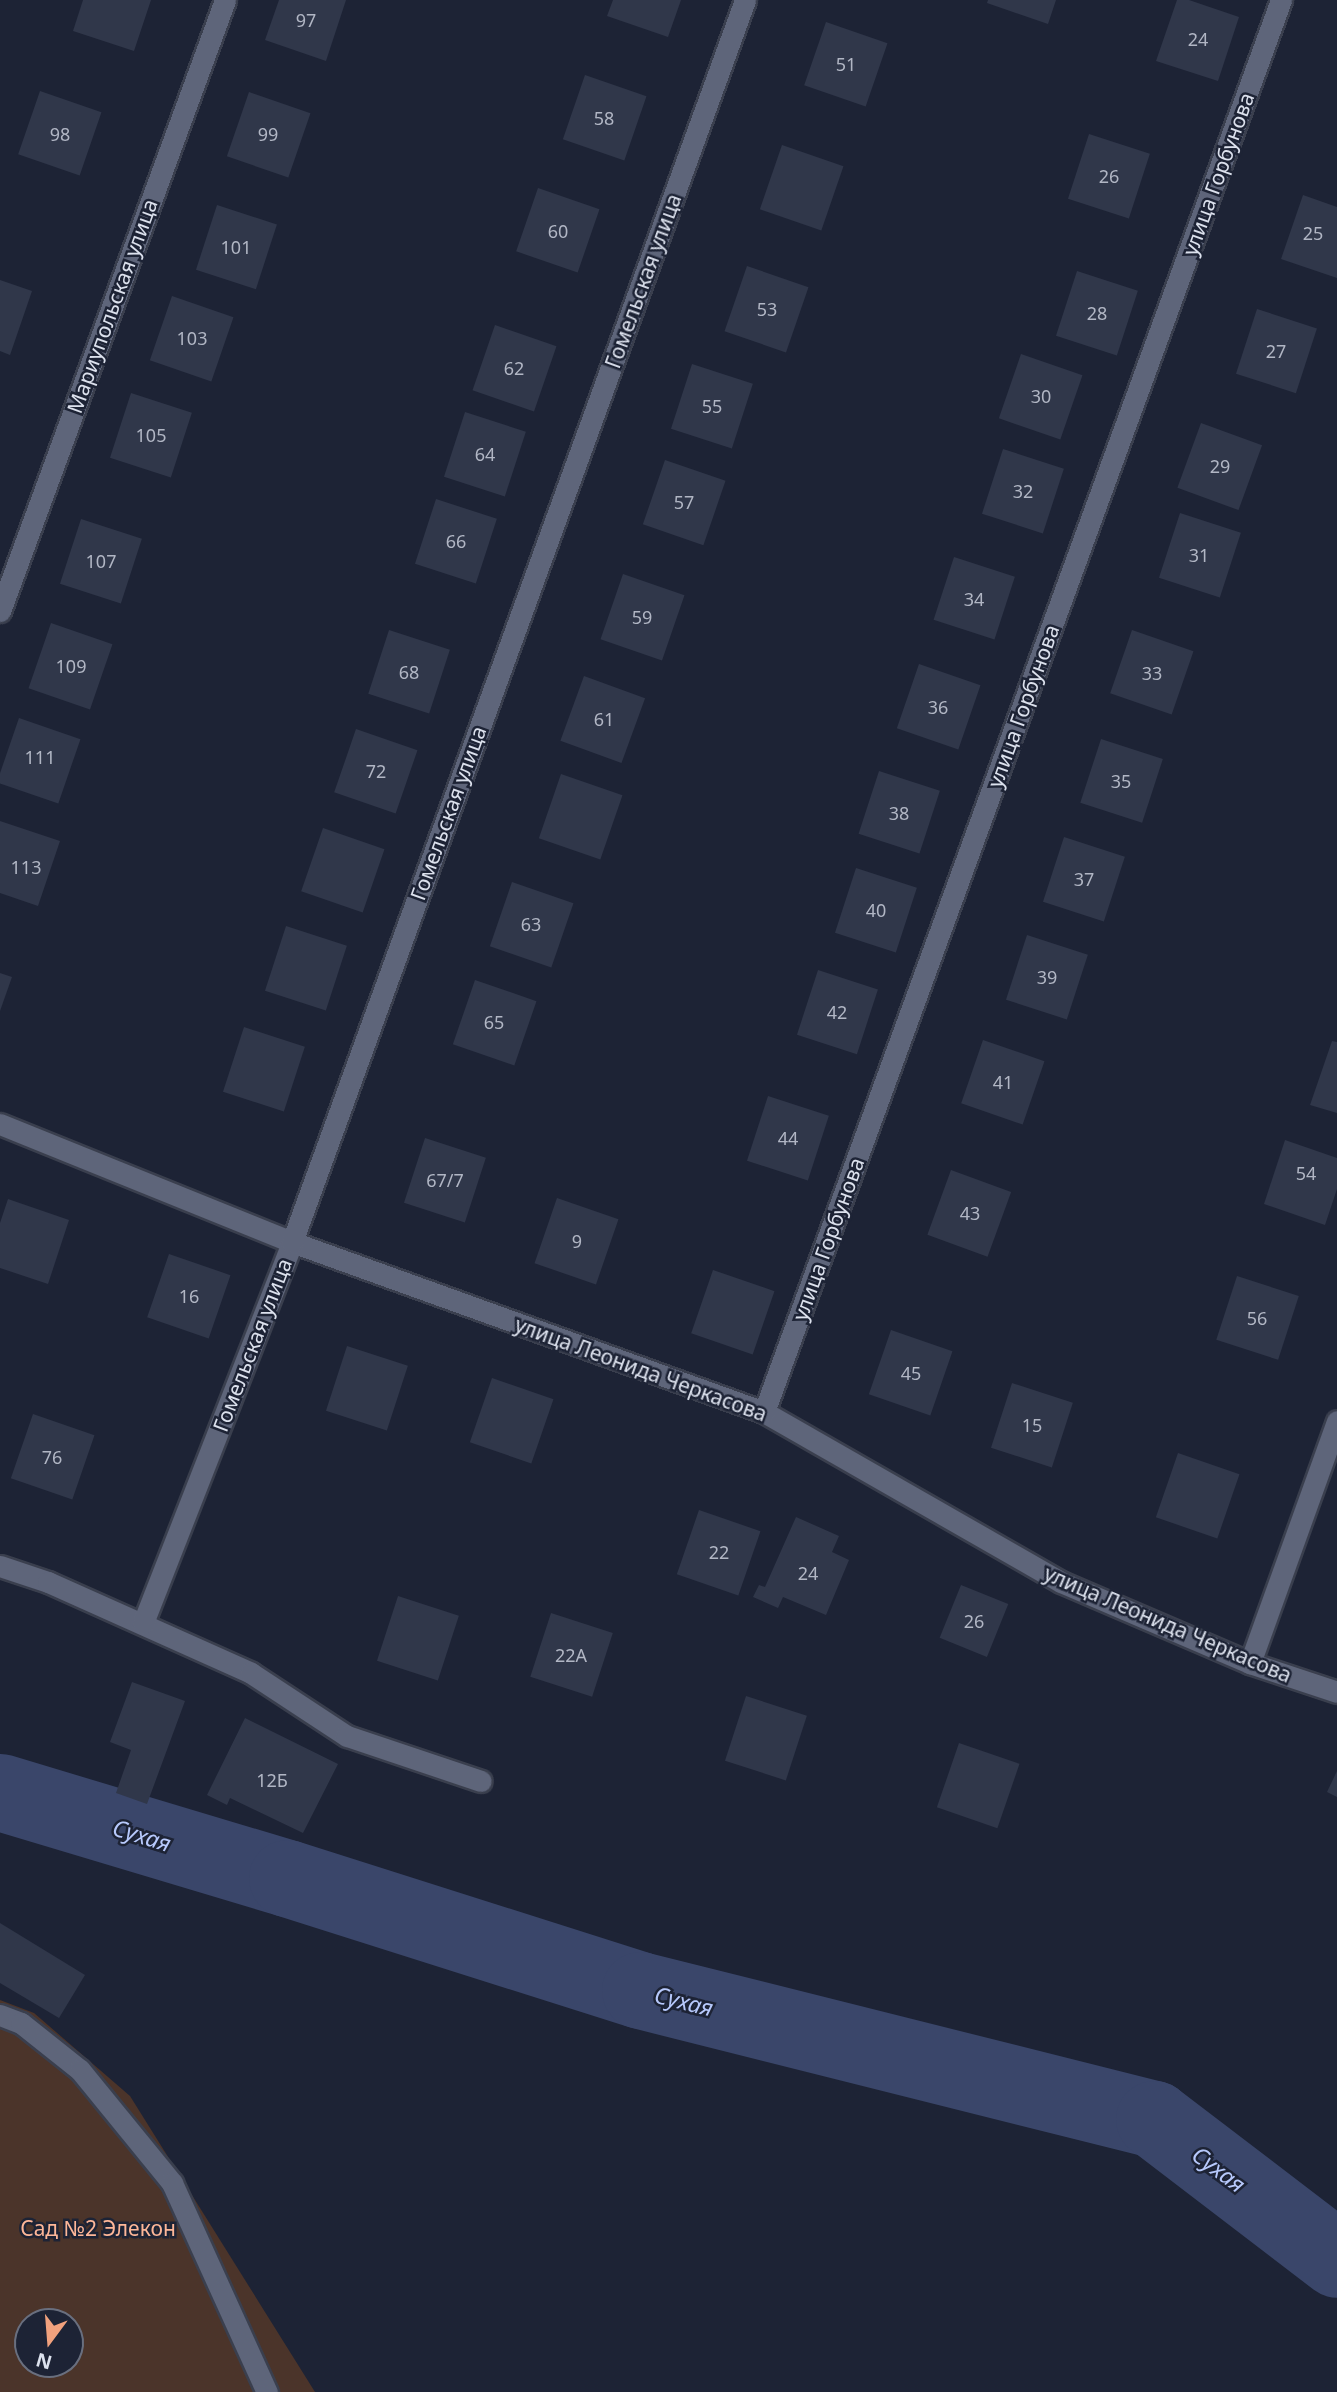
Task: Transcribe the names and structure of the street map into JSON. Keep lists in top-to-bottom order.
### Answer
{
  "streets": {
    "street": [
      "улица Горбунова",
      "Гомельская улица",
      "Мариупольская улица",
      "улица Леонида Черкасова"
    ]
  },
  "crossings": [
    ["улица Горбунова", "улица Леонида Черкасова"],
    ["Гомельская улица", "улица Леонида Черкасова"]
  ],
  "water": ["Сухая"],
  "parks": ["Сад №2 Элекон"],
  "house_numbers": [
    "97",
    "24",
    "51",
    "58",
    "98",
    "99",
    "26",
    "60",
    "25",
    "101",
    "53",
    "28",
    "103",
    "27",
    "62",
    "30",
    "55",
    "105",
    "64",
    "29",
    "32",
    "57",
    "66",
    "31",
    "107",
    "34",
    "59",
    "109",
    "68",
    "33",
    "36",
    "61",
    "111",
    "72",
    "35",
    "38",
    "113",
    "37",
    "40",
    "63",
    "39",
    "42",
    "65",
    "41",
    "44",
    "54",
    "67/7",
    "43",
    "9",
    "16",
    "56",
    "45",
    "15",
    "76",
    "22",
    "24",
    "26",
    "22А",
    "12Б"
  ],
  "north": "bottom"
}
